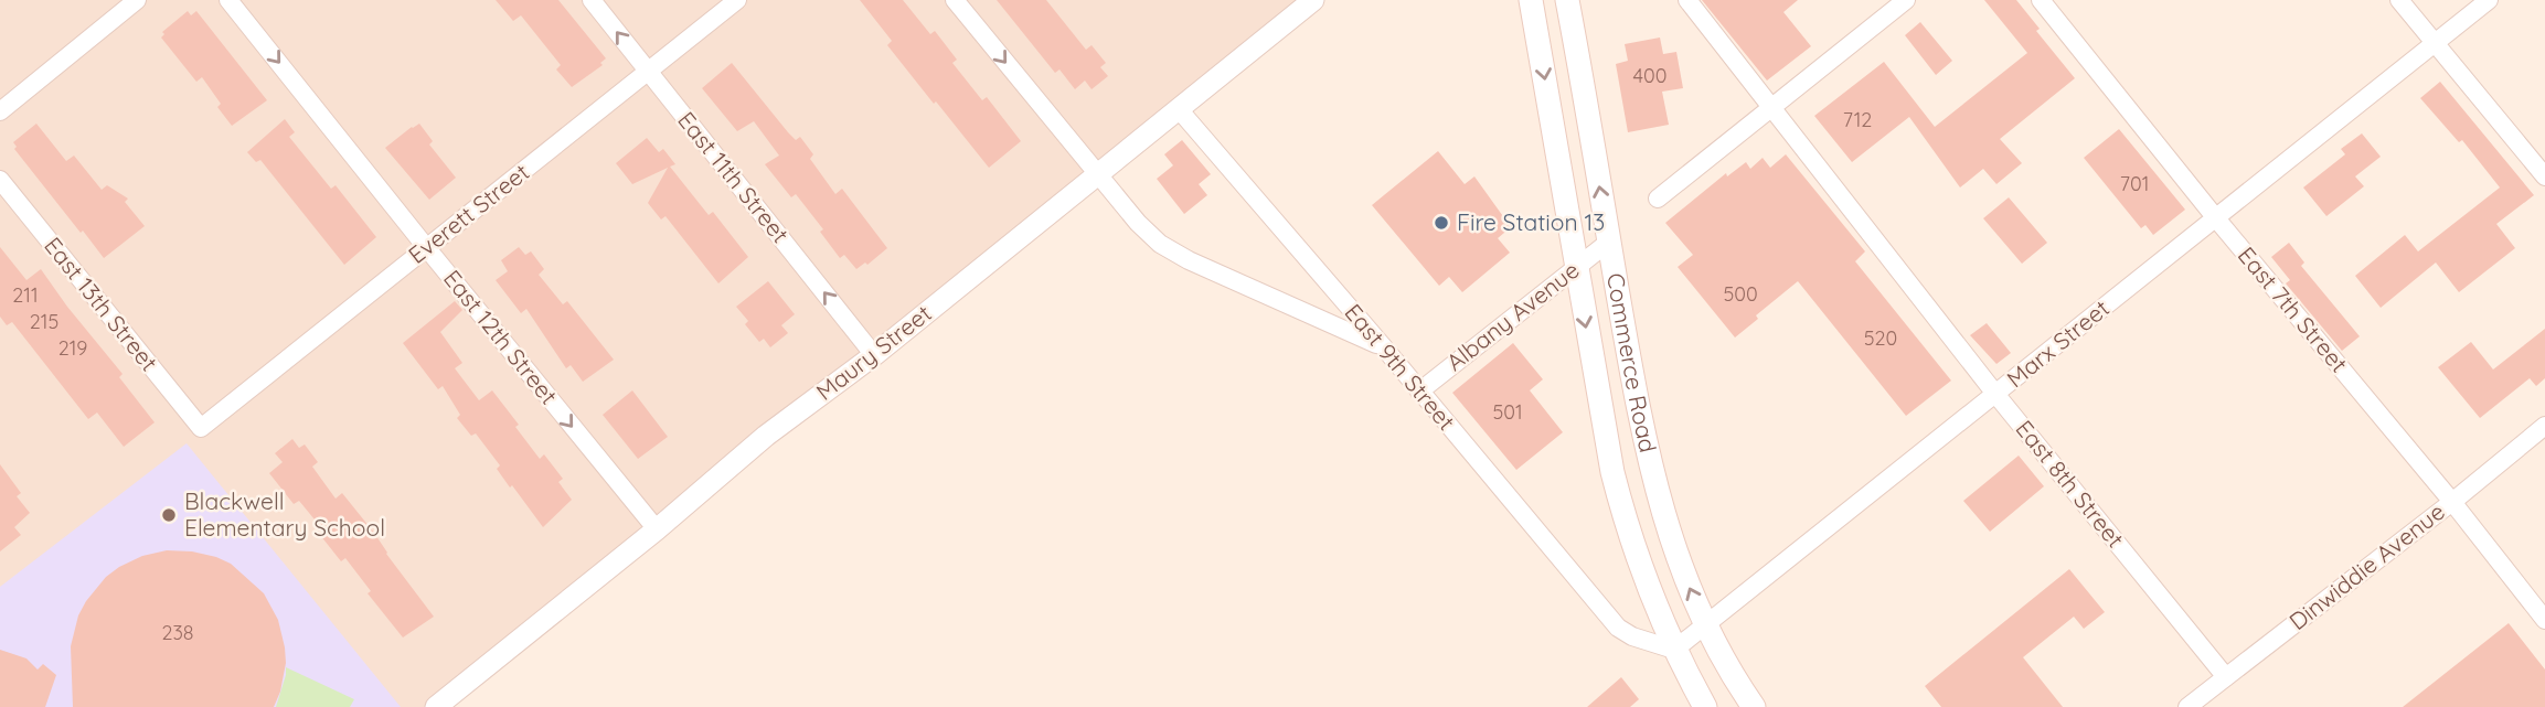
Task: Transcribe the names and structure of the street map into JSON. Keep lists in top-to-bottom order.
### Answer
{
  "streets": {
    "main road": ["Commerce Road"],
    "street": [
      "East 11th Street",
      "Everett Street",
      "East 13th Street",
      "East 7th Street",
      "Albany Avenue",
      "East 12th Street",
      "Marx Street",
      "Maury Street",
      "East 9th Street",
      "East 8th Street",
      "Dinwiddie Avenue"
    ]
  },
  "crossings": [
    ["East 11th Street", "Everett Street"],
    ["East 11th Street", "Maury Street"],
    ["Everett Street", "East 13th Street"],
    ["Everett Street", "East 12th Street"],
    ["East 7th Street", "Marx Street"],
    ["East 7th Street", "Dinwiddie Avenue"],
    ["Albany Avenue", "Commerce Road"],
    ["Albany Avenue", "East 9th Street"],
    ["East 12th Street", "Maury Street"],
    ["Marx Street", "Commerce Road"],
    ["Marx Street", "East 9th Street"],
    ["Marx Street", "East 8th Street"],
    ["Maury Street", "East 9th Street"],
    ["Commerce Road", "East 9th Street"],
    ["East 8th Street", "Dinwiddie Avenue"]
  ],
  "one_way": ["East 11th Street", "East 12th Street"],
  "places": ["Fire Station 13", "Blackwell Elementary School"],
  "house_numbers": [
    "400",
    "712",
    "701",
    "500",
    "211",
    "215",
    "520",
    "219",
    "501",
    "238"
  ]
}
